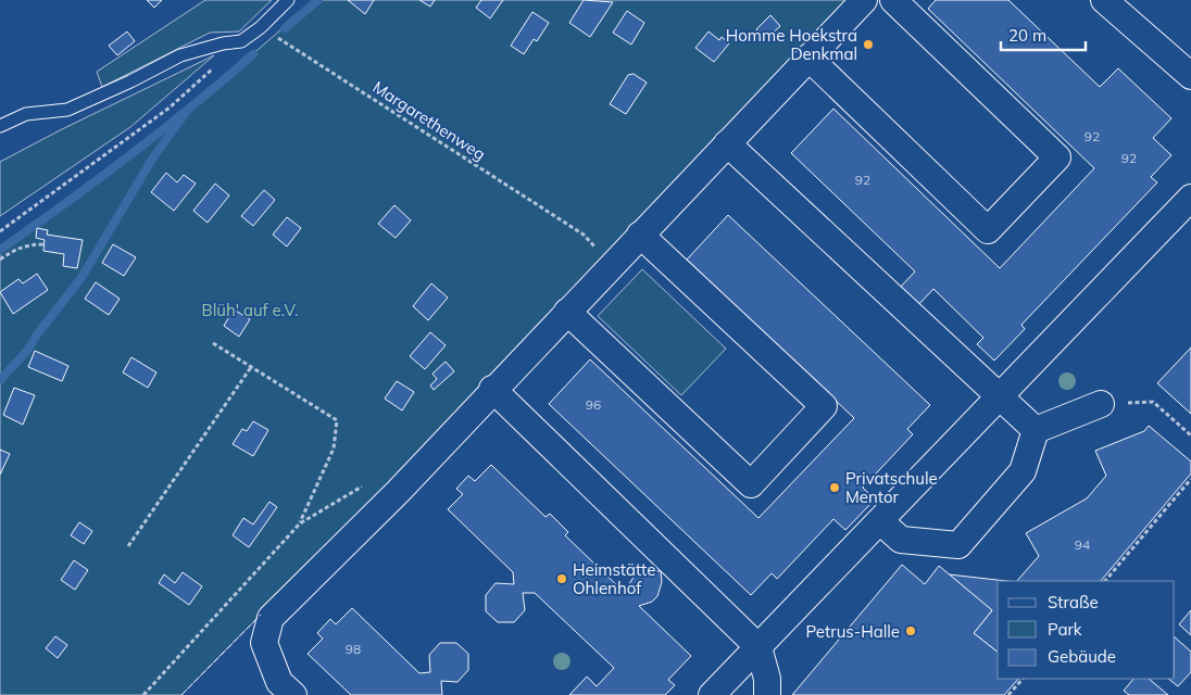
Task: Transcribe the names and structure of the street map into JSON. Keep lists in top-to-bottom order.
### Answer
{
  "streets": {
    "path": ["Margarethenweg"]
  },
  "parks": ["Blüh' auf e.V."],
  "places": [
    "Homme Hoekstra Denkmal",
    "Privatschule Mentor",
    "Heimstätte Ohlenhof",
    "Petrus-Halle"
  ],
  "house_numbers": [
    "92",
    "92",
    "92",
    "96",
    "94",
    "98"
  ],
  "legend": ["Straße", "Park", "Gebäude"],
  "scale_bar": "20 m"
}
